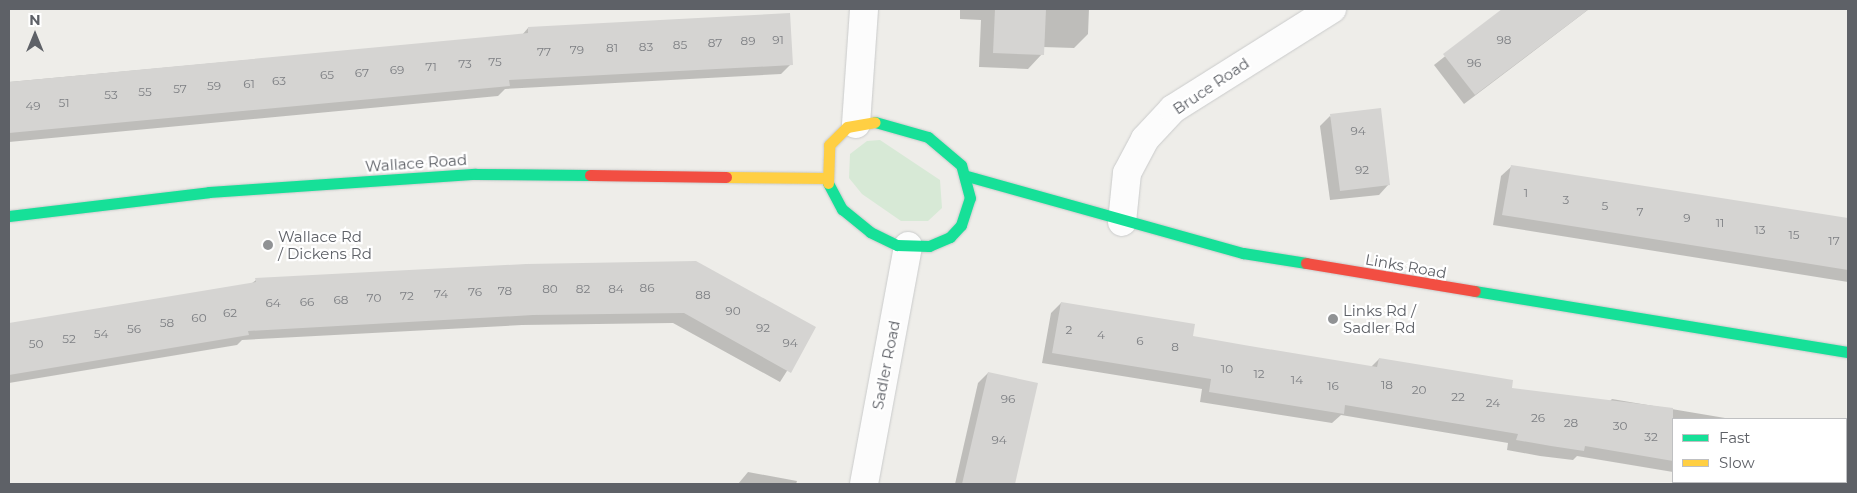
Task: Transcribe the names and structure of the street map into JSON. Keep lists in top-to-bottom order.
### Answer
{
  "streets": {
    "street": [
      "Bruce Road",
      "Wallace Road",
      "Links Road",
      "Sadler Road"
    ]
  },
  "crossings": [
    ["Bruce Road", "Links Road"],
    ["Wallace Road", "Links Road"],
    ["Wallace Road", "Sadler Road"],
    ["Links Road", "Sadler Road"]
  ],
  "places": ["Wallace Rd / Dickens Rd", "Links Rd / Sadler Rd"],
  "house_numbers": [
    "91",
    "98",
    "89",
    "87",
    "85",
    "83",
    "81",
    "79",
    "77",
    "75",
    "96",
    "73",
    "71",
    "69",
    "67",
    "65",
    "63",
    "61",
    "59",
    "57",
    "55",
    "53",
    "51",
    "49",
    "94",
    "92",
    "1",
    "3",
    "5",
    "7",
    "9",
    "11",
    "13",
    "15",
    "17",
    "86",
    "80",
    "82",
    "84",
    "78",
    "76",
    "74",
    "88",
    "72",
    "70",
    "68",
    "66",
    "64",
    "90",
    "62",
    "60",
    "58",
    "92",
    "56",
    "2",
    "54",
    "4",
    "52",
    "6",
    "94",
    "50",
    "8",
    "10",
    "12",
    "14",
    "18",
    "16",
    "20",
    "22",
    "96",
    "24",
    "26",
    "28",
    "30",
    "32",
    "94"
  ],
  "legend": ["Fast", "Slow"],
  "north": "top"
}
